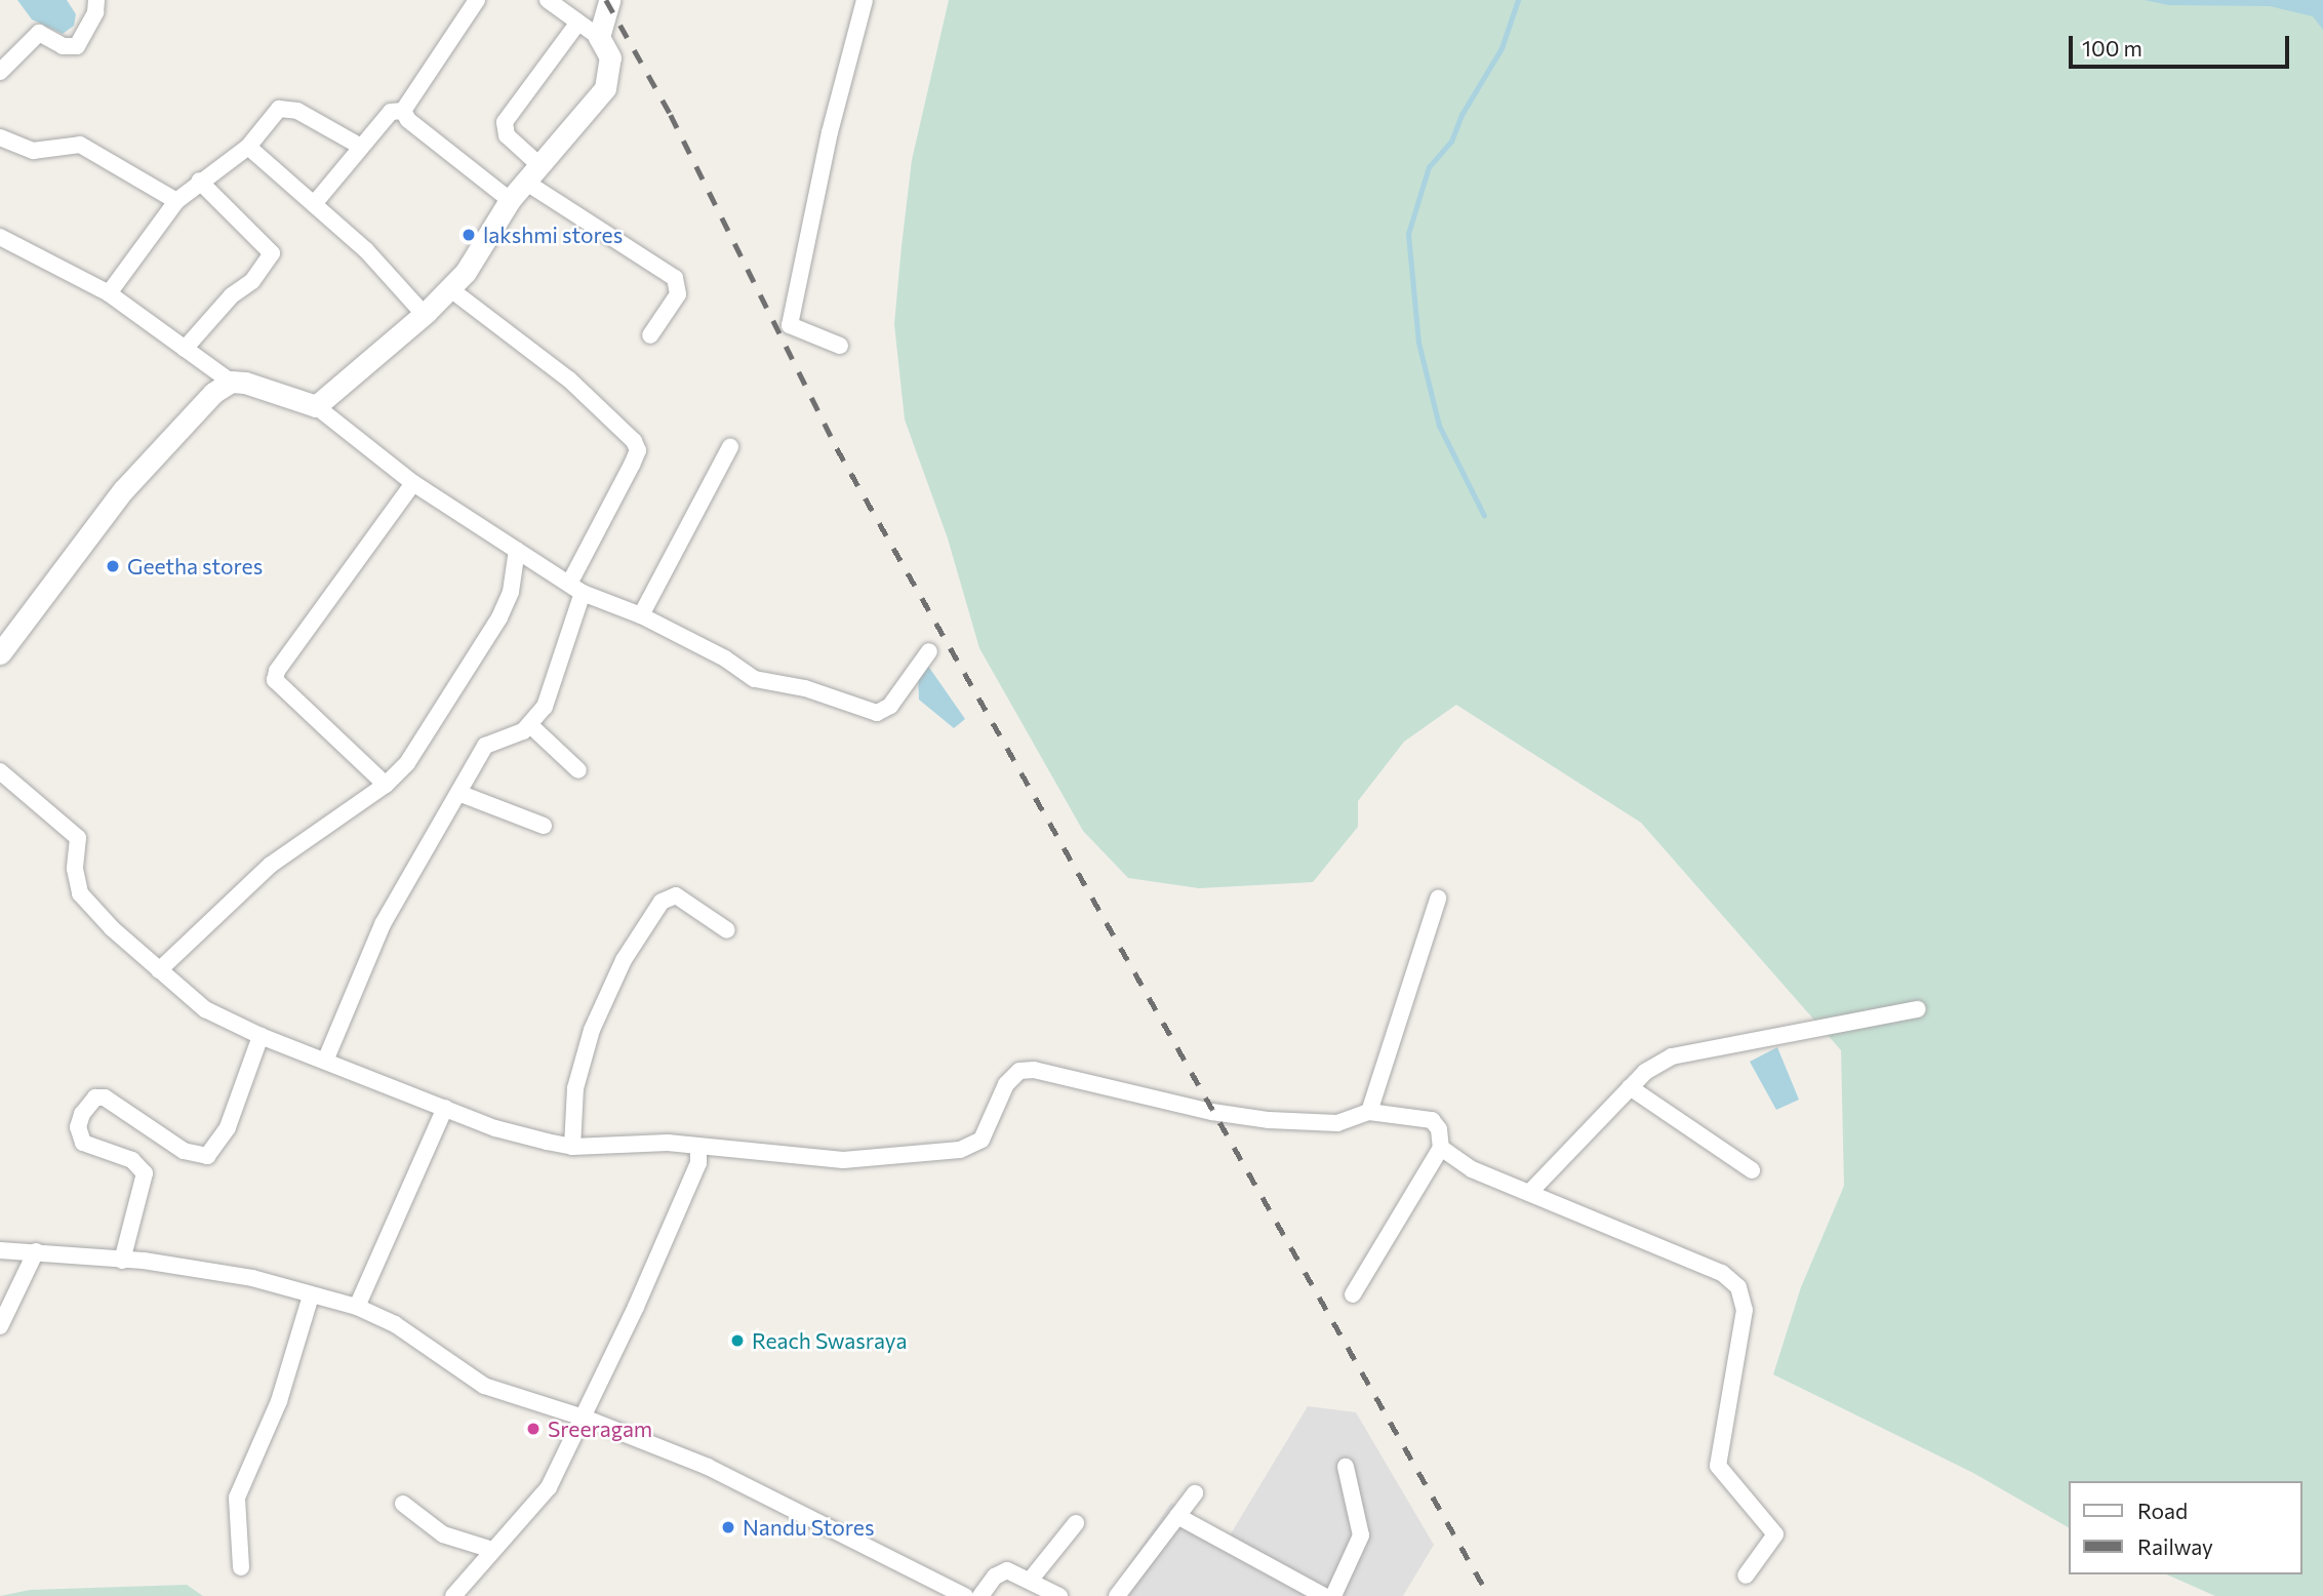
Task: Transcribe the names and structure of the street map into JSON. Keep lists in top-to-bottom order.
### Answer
{
  "places": [
    "lakshmi stores",
    "Geetha stores",
    "Reach Swasraya",
    "Sreeragam",
    "Nandu Stores"
  ],
  "legend": ["Road", "Railway"],
  "scale_bar": "100 m"
}
